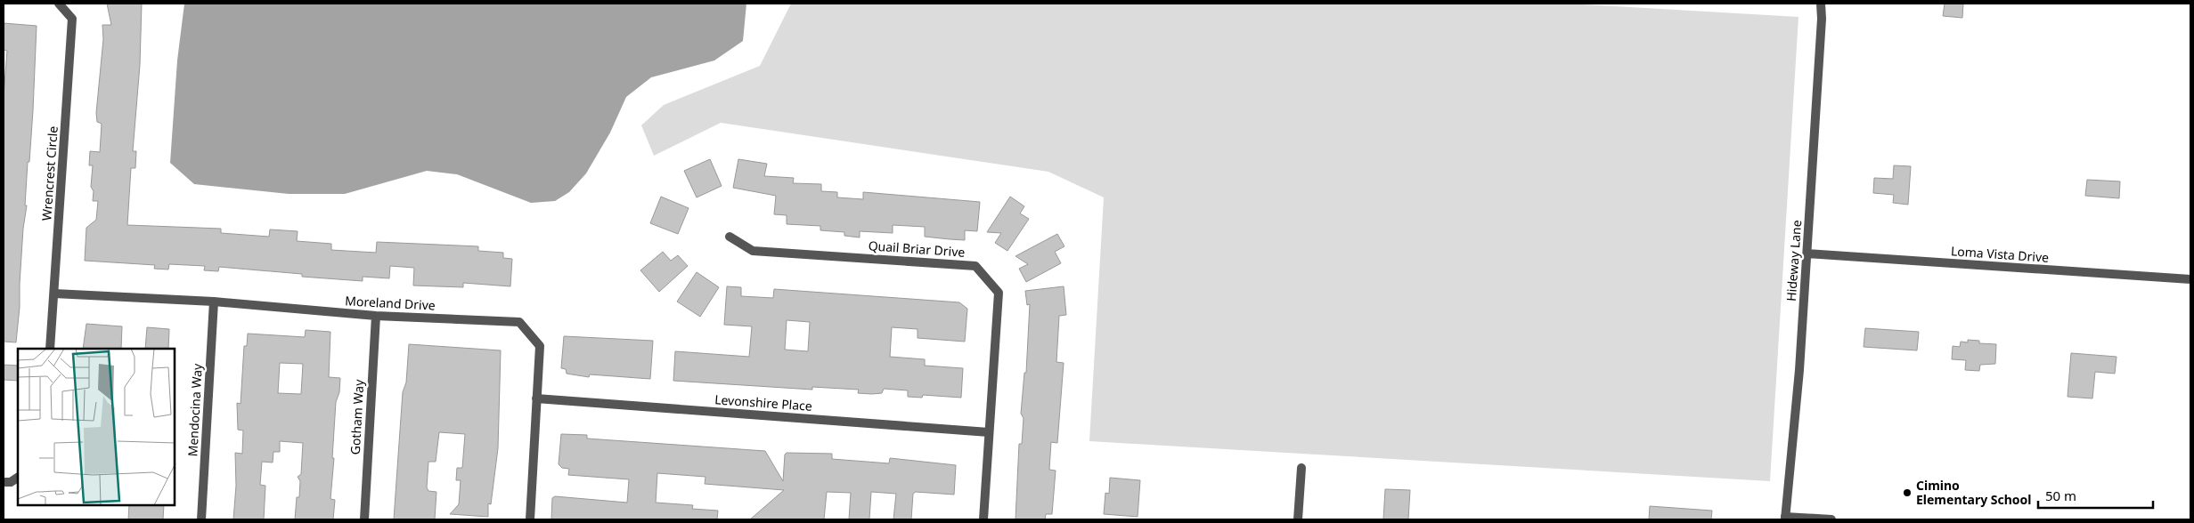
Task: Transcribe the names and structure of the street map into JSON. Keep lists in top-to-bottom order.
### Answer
{
  "streets": {
    "street": [
      "Wrencrest Circle",
      "Quail Briar Drive",
      "Loma Vista Drive",
      "Hideway Lane",
      "Moreland Drive",
      "Levonshire Place",
      "Mendocina Way",
      "Gotham Way"
    ]
  },
  "crossings": [
    ["Wrencrest Circle", "Moreland Drive"],
    ["Quail Briar Drive", "Levonshire Place"],
    ["Loma Vista Drive", "Hideway Lane"],
    ["Moreland Drive", "Levonshire Place"],
    ["Moreland Drive", "Mendocina Way"],
    ["Moreland Drive", "Gotham Way"]
  ],
  "places": ["Cimino Elementary School"],
  "scale_bar": "50 m"
}
